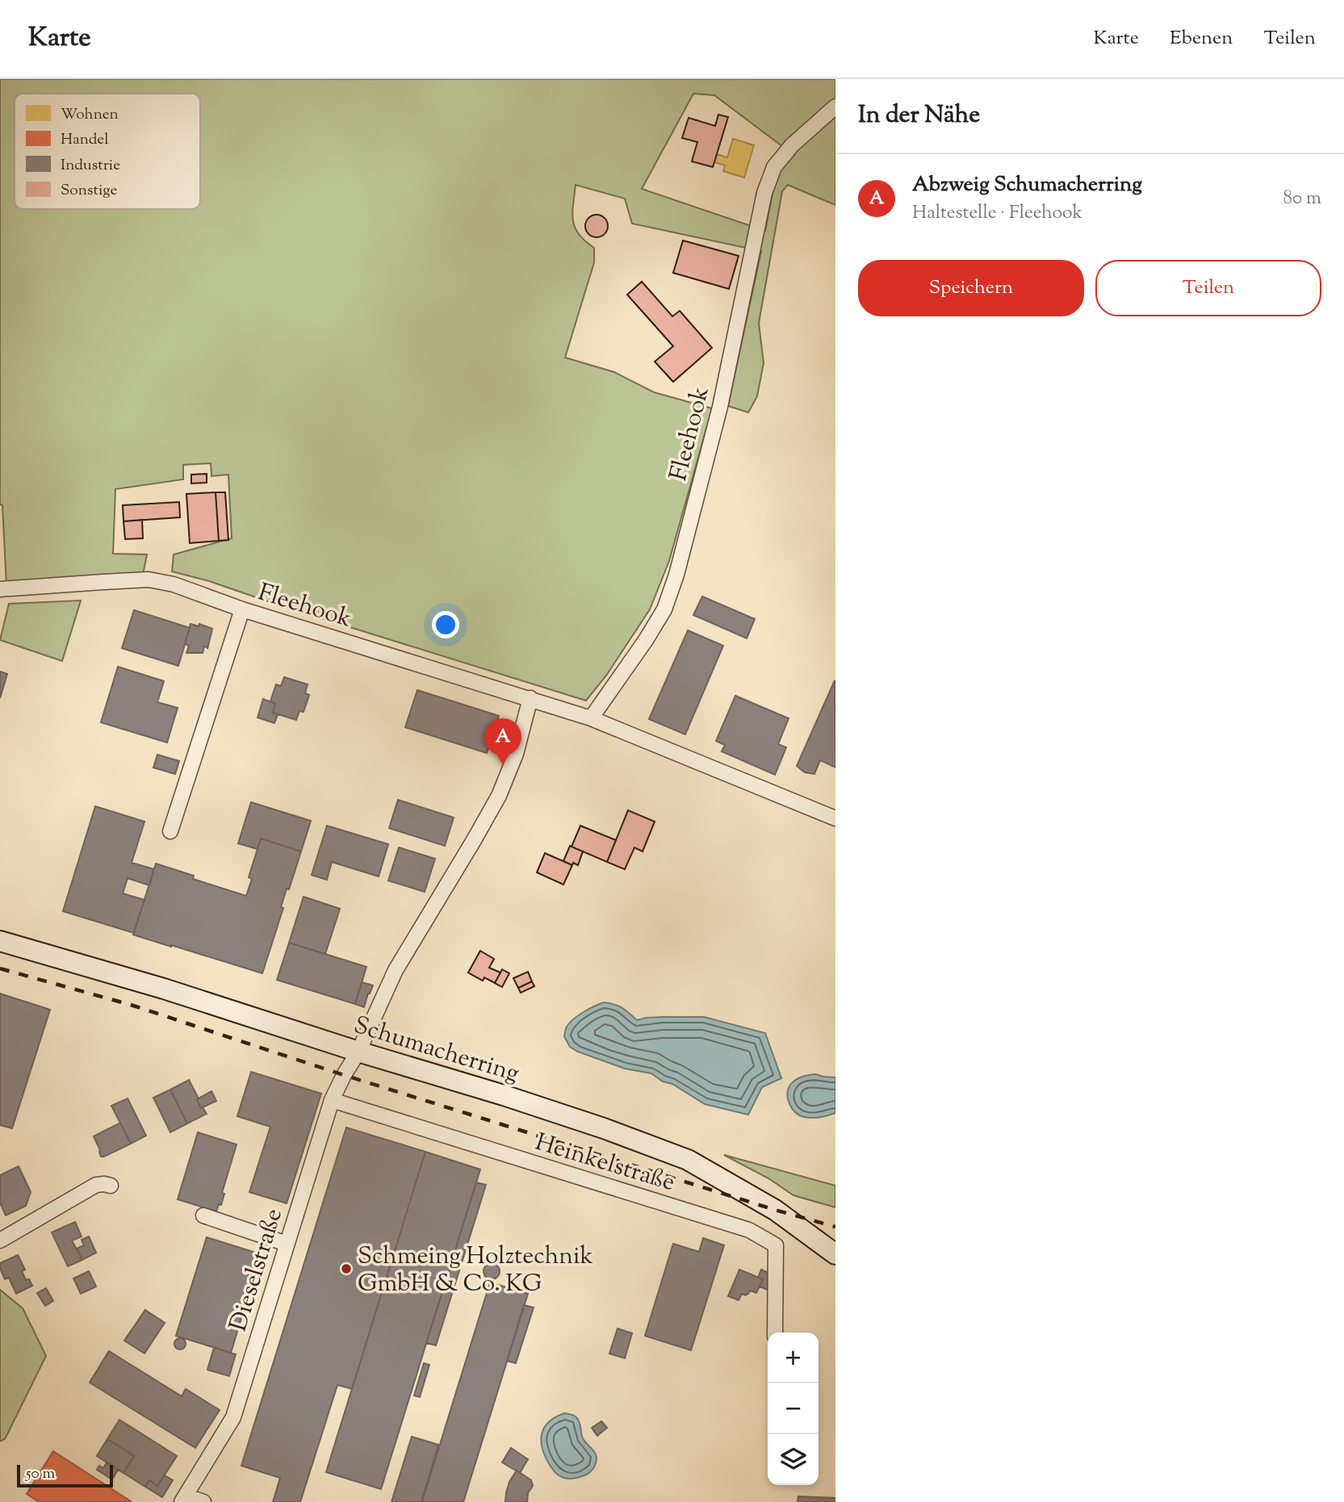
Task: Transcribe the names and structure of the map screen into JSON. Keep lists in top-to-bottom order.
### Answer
{
  "streets": {
    "main road": ["Schumacherring"],
    "street": ["Fleehook", "Heinkelstraße", "Dieselstraße"]
  },
  "crossings": [
    ["Fleehook", "Dieselstraße"],
    ["Schumacherring", "Dieselstraße"],
    ["Heinkelstraße", "Dieselstraße"]
  ],
  "places": ["Schmeing Holztechnik GmbH & Co. KG"],
  "legend": [
    "Wohnen",
    "Handel",
    "Industrie",
    "Sonstige"
  ],
  "scale_bar": "50 m",
  "page": {
    "header": "Karte",
    "nav": ["Karte", "Ebenen", "Teilen"],
    "heading": "In der Nähe",
    "list": [
      {
        "mark": "A",
        "name": "Abzweig Schumacherring",
        "note": "Haltestelle · Fleehook",
        "value": "80 m"
      }
    ],
    "buttons": ["Speichern", "Teilen"],
    "pins": "A",
    "map_buttons": ["+", "−"],
    "scale": "50 m"
  }
}
